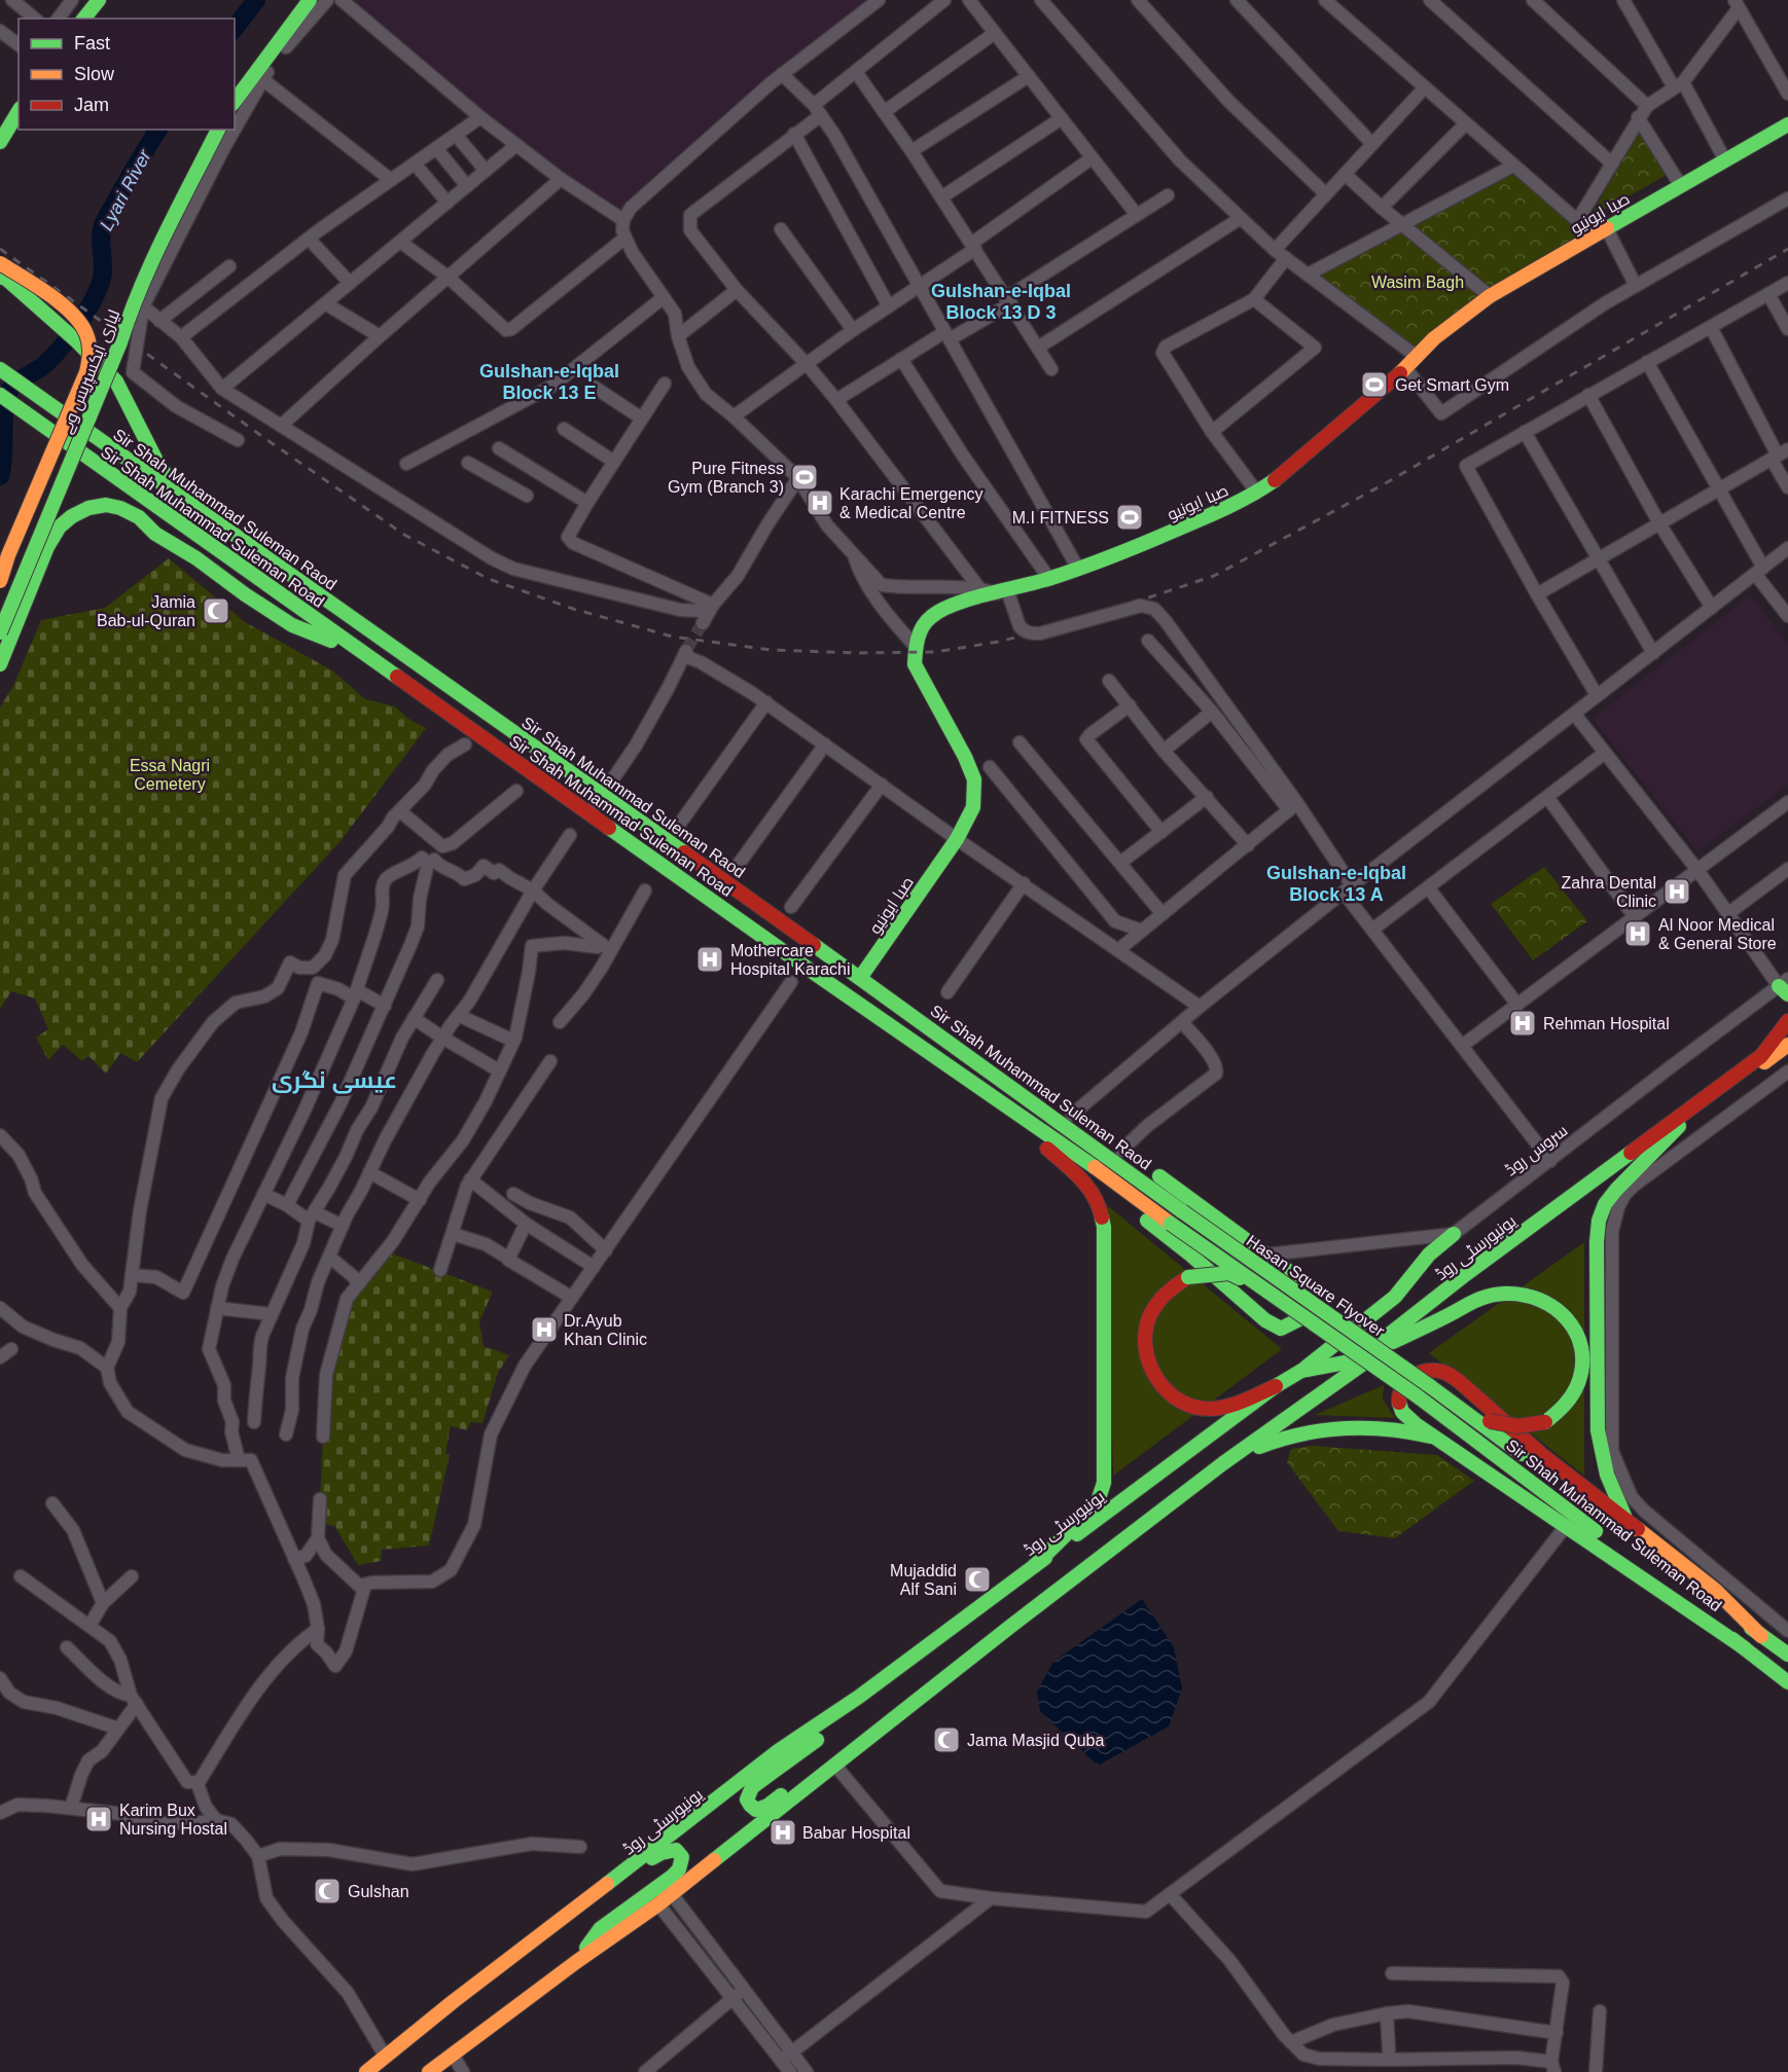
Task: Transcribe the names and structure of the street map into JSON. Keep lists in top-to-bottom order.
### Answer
{
  "streets": {
    "main road": [
      "صبا ایونیو",
      "لیاری ایکسپریس وے",
      "Sir Shah Muhammad Suleman Raod",
      "Sir Shah Muhammad Suleman Road",
      "یونیورسٹی روڈ",
      "Hasan Square Flyover"
    ],
    "street": ["سروس روڈ"]
  },
  "crossings": [
    ["صبا ایونیو", "Sir Shah Muhammad Suleman Raod"],
    ["Sir Shah Muhammad Suleman Raod", "Hasan Square Flyover"],
    ["Sir Shah Muhammad Suleman Road", "Hasan Square Flyover"]
  ],
  "districts": [
    "Gulshan-e-Iqbal Block 13 D 3",
    "Gulshan-e-Iqbal Block 13 E",
    "Gulshan-e-Iqbal Block 13 A",
    "عیسی نگری"
  ],
  "water": ["Lyari River"],
  "parks": ["Wasim Bagh", "Essa Nagri Cemetery"],
  "places": {
    "sports": ["Get Smart Gym", "Pure Fitness Gym (Branch 3)", "M.I FITNESS"],
    "hospital": [
      "Karachi Emergency & Medical Centre",
      "Zahra Dental Clinic",
      "Al Noor Medical & General Store",
      "Mothercare Hospital Karachi",
      "Rehman Hospital",
      "Dr.Ayub Khan Clinic",
      "Karim Bux Nursing Hostal",
      "Babar Hospital"
    ],
    "mosque": [
      "Jamia Bab-ul-Quran",
      "Mujaddid Alf Sani",
      "Jama Masjid Quba",
      "Gulshan"
    ]
  },
  "legend": ["Fast", "Slow", "Jam"]
}
